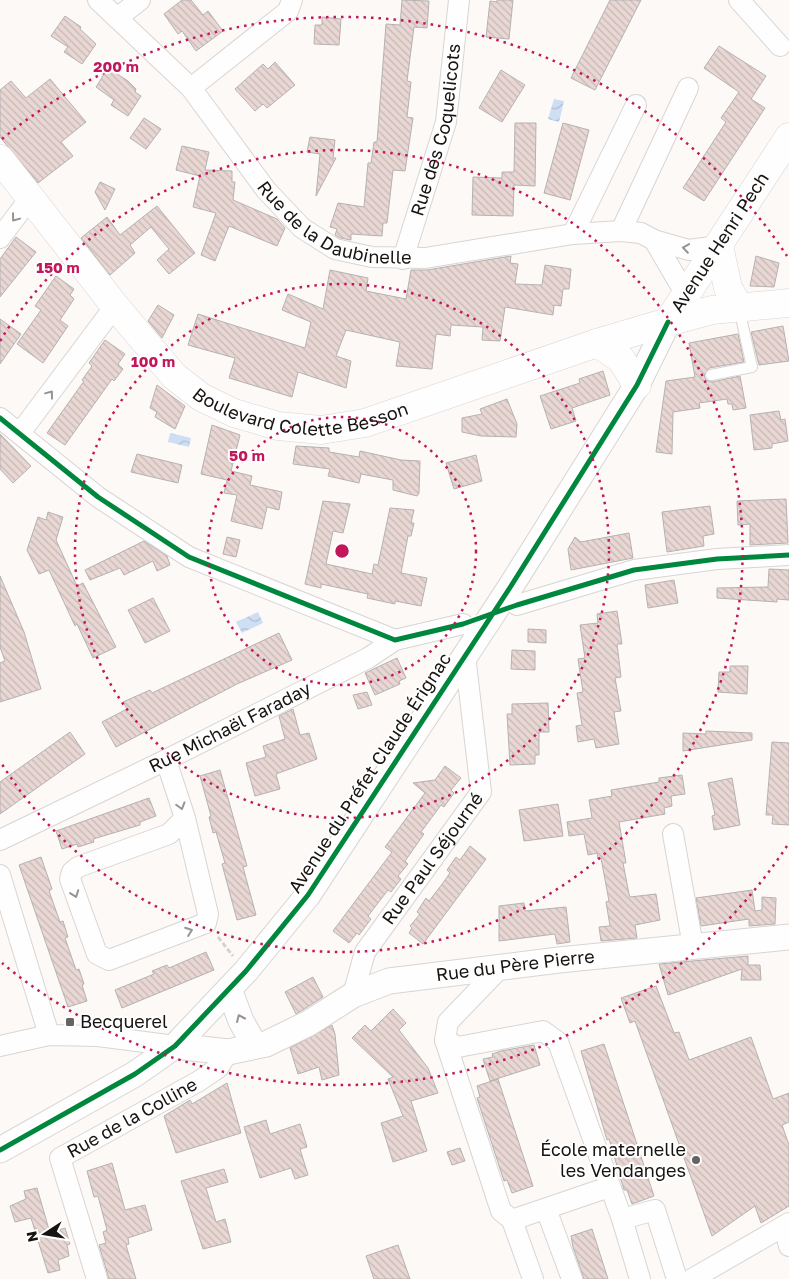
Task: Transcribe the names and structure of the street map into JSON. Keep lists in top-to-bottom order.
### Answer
{
  "streets": {
    "main road": ["Avenue Henri Pech", "Boulevard Colette Besson"],
    "street": [
      "Rue des Coquelicots",
      "Rue de la Daubinelle",
      "Rue Michaël Faraday",
      "Avenue du Préfet Claude Érignac",
      "Rue Paul Séjourné",
      "Rue du Père Pierre",
      "Rue de la Colline"
    ]
  },
  "crossings": [
    ["Rue des Coquelicots", "Rue de la Daubinelle"],
    ["Rue de la Daubinelle", "Avenue Henri Pech"],
    ["Avenue Henri Pech", "Boulevard Colette Besson"],
    ["Avenue Henri Pech", "Avenue du Préfet Claude Érignac"],
    ["Boulevard Colette Besson", "Avenue du Préfet Claude Érignac"],
    ["Avenue du Préfet Claude Érignac", "Rue Paul Séjourné"],
    ["Avenue du Préfet Claude Érignac", "Rue du Père Pierre"],
    ["Rue Paul Séjourné", "Rue du Père Pierre"],
    ["Rue du Père Pierre", "Rue de la Colline"]
  ],
  "places": {
    "transit": ["Becquerel"],
    "other": ["École maternelle les Vendanges"]
  },
  "north": "left",
  "rings": [
    "200 m",
    "150 m",
    "100 m",
    "50 m"
  ]
}
